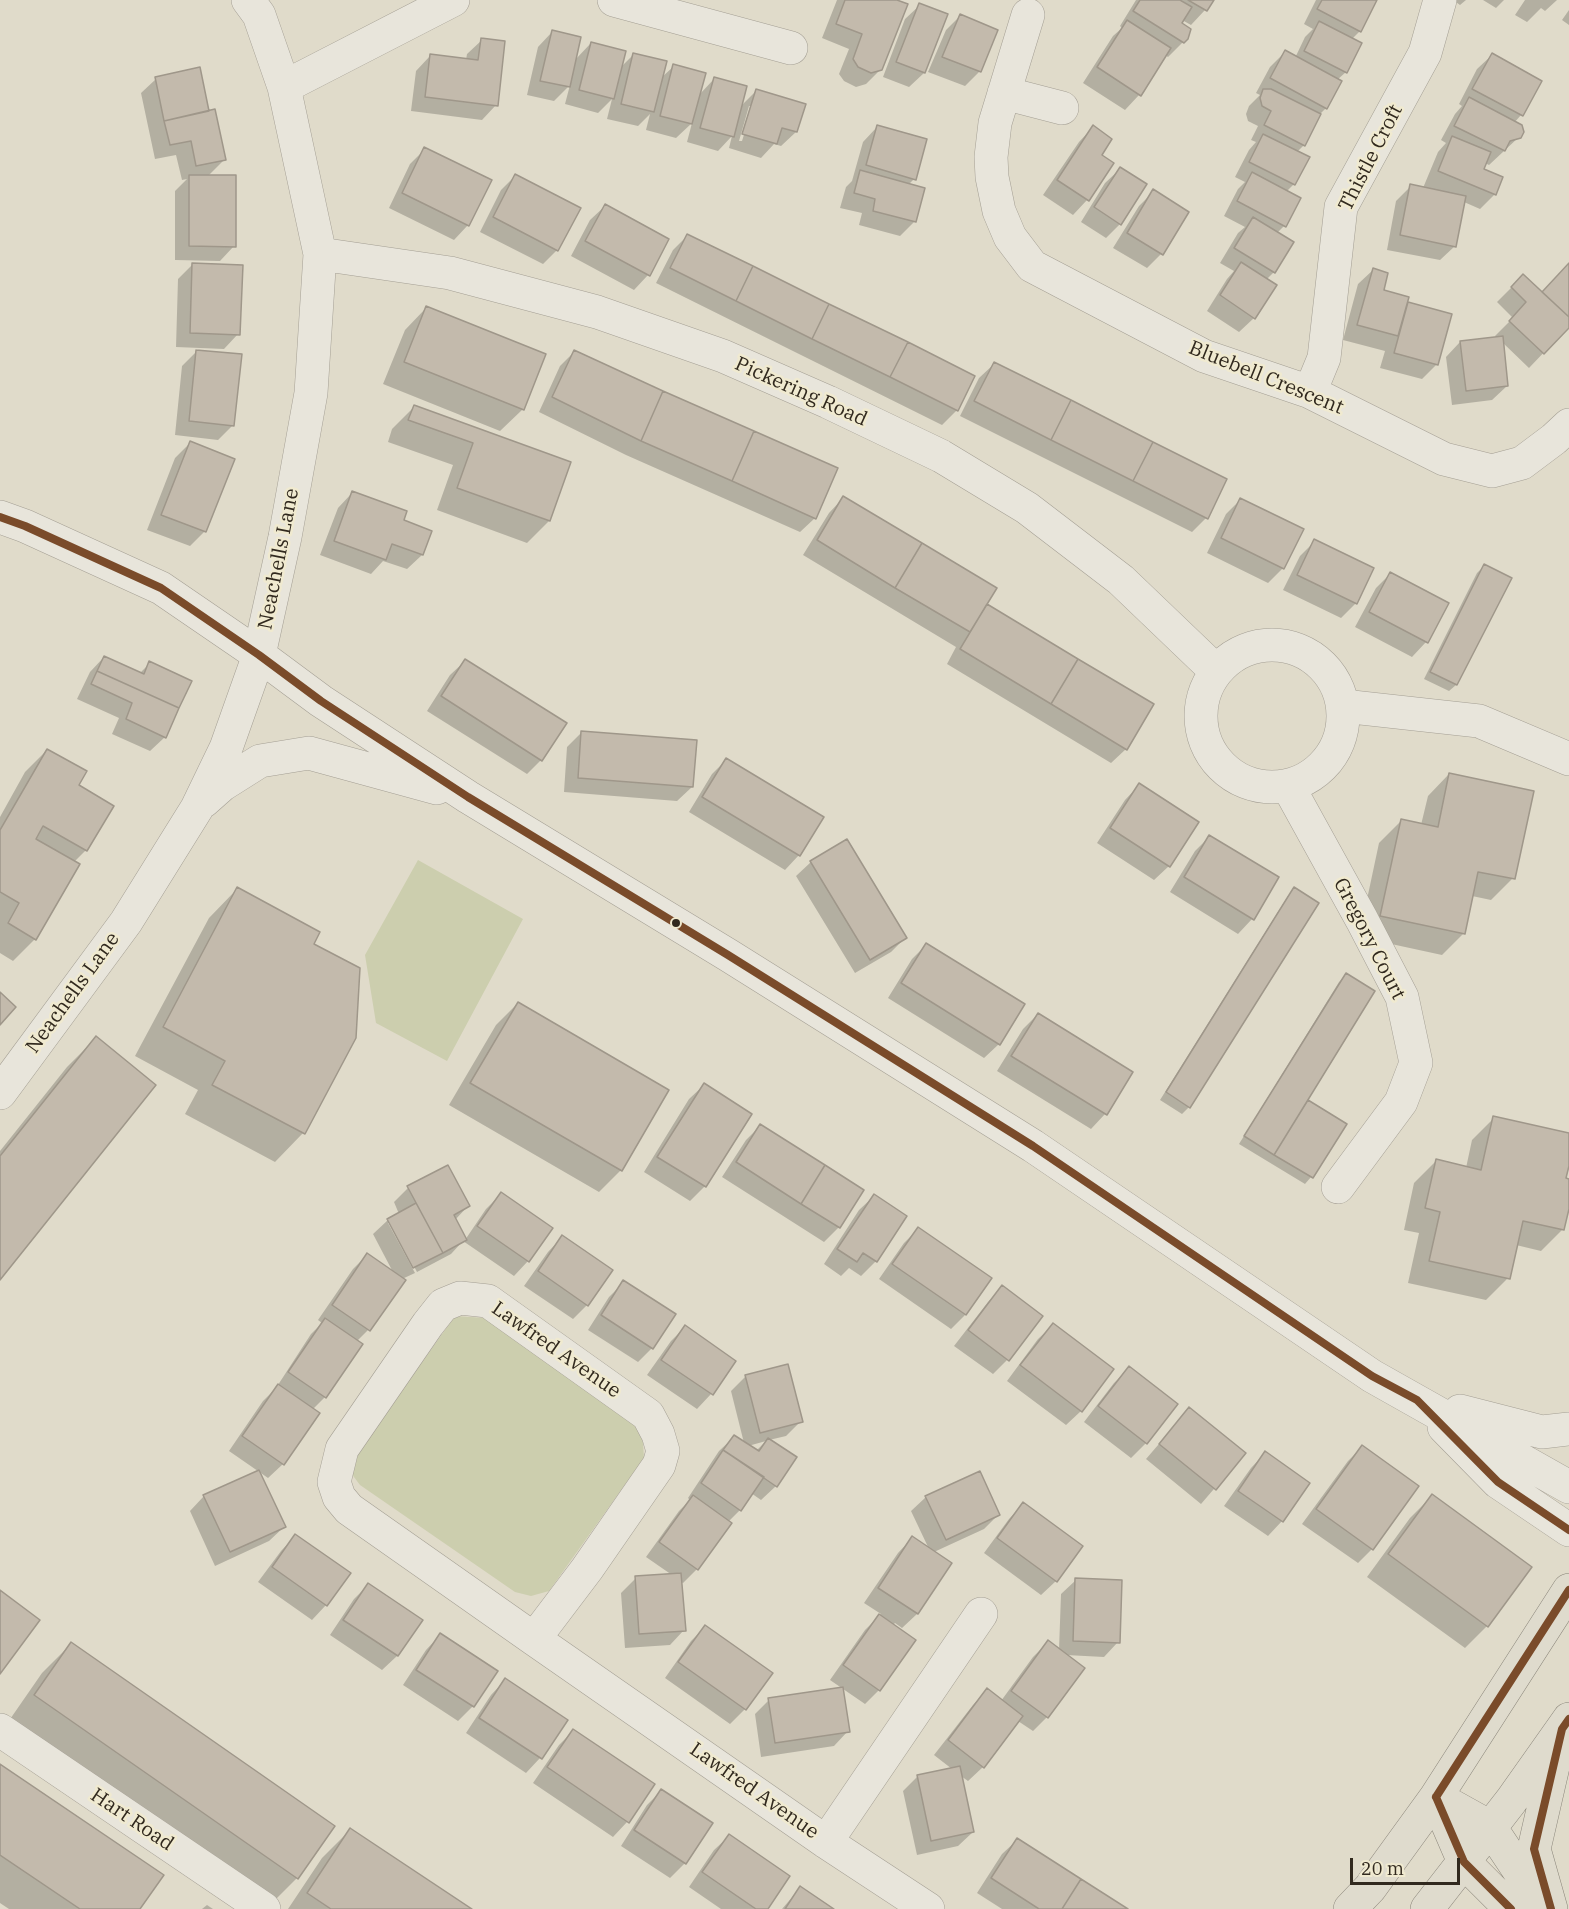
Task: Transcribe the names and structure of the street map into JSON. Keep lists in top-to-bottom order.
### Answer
{
  "streets": {
    "street": [
      "Thistle Croft",
      "Bluebell Crescent",
      "Pickering Road",
      "Neachells Lane",
      "Gregory Court",
      "Lawfred Avenue",
      "Hart Road"
    ]
  },
  "crossings": [
    ["Thistle Croft", "Bluebell Crescent"],
    ["Pickering Road", "Neachells Lane"],
    ["Pickering Road", "Gregory Court"]
  ],
  "scale_bar": "20 m"
}
